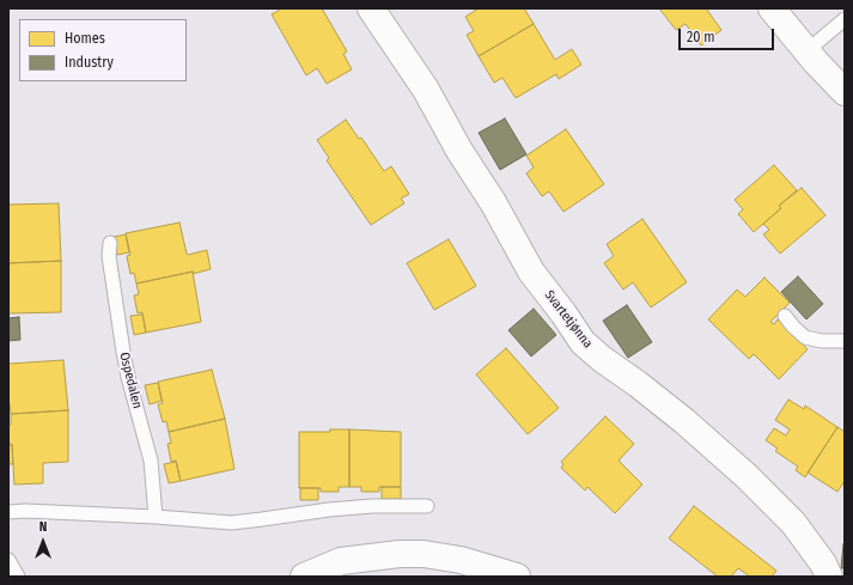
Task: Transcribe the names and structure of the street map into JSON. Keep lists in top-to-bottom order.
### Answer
{
  "streets": {
    "street": ["Svartetjønna"],
    "lane": ["Ospedalen"]
  },
  "legend": ["Homes", "Industry"],
  "scale_bar": "20 m",
  "north": "top"
}
